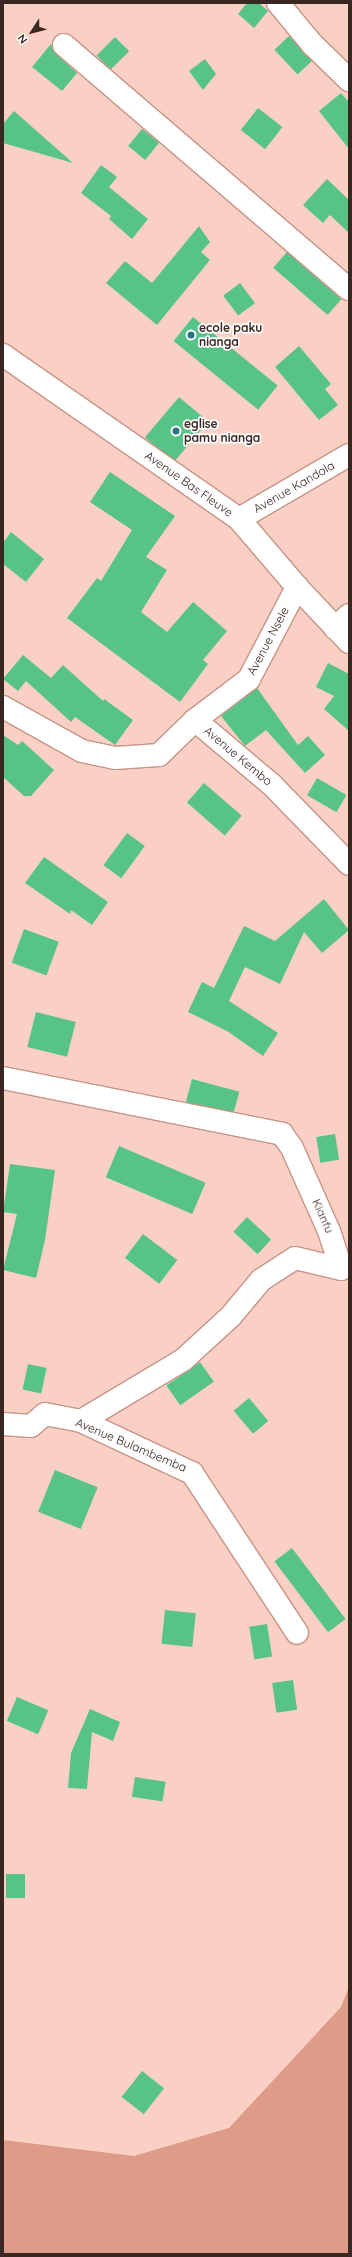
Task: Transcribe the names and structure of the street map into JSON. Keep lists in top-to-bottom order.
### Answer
{
  "streets": {
    "street": [
      "Avenue Bas Fleuve",
      "Avenue Kandola",
      "Avenue Nsele",
      "Avenue Kembo",
      "Kianfu",
      "Avenue Bulambemba"
    ]
  },
  "crossings": [
    ["Avenue Bas Fleuve", "Avenue Kandola"],
    ["Avenue Bas Fleuve", "Avenue Nsele"],
    ["Avenue Nsele", "Avenue Kembo"],
    ["Kianfu", "Avenue Bulambemba"]
  ],
  "places": ["ecole paku nianga", "eglise pamu nianga"],
  "north": "bottom left"
}
